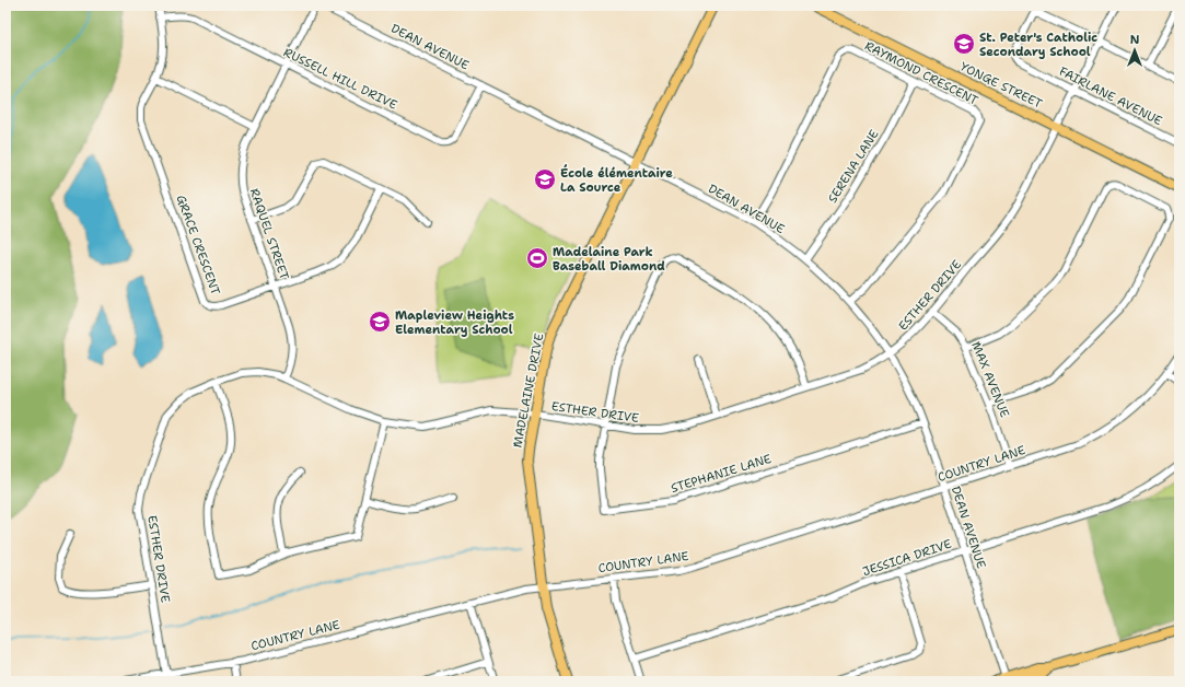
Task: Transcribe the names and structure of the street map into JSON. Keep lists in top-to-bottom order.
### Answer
{
  "streets": {
    "main road": ["YONGE STREET", "MADELAINE DRIVE"],
    "street": [
      "DEAN AVENUE",
      "RAYMOND CRESCENT",
      "RUSSELL HILL DRIVE",
      "FAIRLANE AVENUE",
      "SERENA LANE",
      "RAQUEL STREET",
      "GRACE CRESCENT",
      "ESTHER DRIVE",
      "MAX AVENUE",
      "COUNTRY LANE",
      "STEPHANIE LANE",
      "JESSICA DRIVE"
    ]
  },
  "crossings": [
    ["DEAN AVENUE", "RAYMOND CRESCENT"],
    ["DEAN AVENUE", "RUSSELL HILL DRIVE"],
    ["DEAN AVENUE", "SERENA LANE"],
    ["DEAN AVENUE", "ESTHER DRIVE"],
    ["DEAN AVENUE", "MADELAINE DRIVE"],
    ["DEAN AVENUE", "COUNTRY LANE"],
    ["DEAN AVENUE", "STEPHANIE LANE"],
    ["DEAN AVENUE", "JESSICA DRIVE"],
    ["RAYMOND CRESCENT", "SERENA LANE"],
    ["RUSSELL HILL DRIVE", "RAQUEL STREET"],
    ["RUSSELL HILL DRIVE", "GRACE CRESCENT"],
    ["YONGE STREET", "ESTHER DRIVE"],
    ["FAIRLANE AVENUE", "ESTHER DRIVE"],
    ["RAQUEL STREET", "GRACE CRESCENT"],
    ["RAQUEL STREET", "ESTHER DRIVE"],
    ["ESTHER DRIVE", "MAX AVENUE"],
    ["ESTHER DRIVE", "MADELAINE DRIVE"],
    ["ESTHER DRIVE", "COUNTRY LANE"],
    ["ESTHER DRIVE", "STEPHANIE LANE"],
    ["MAX AVENUE", "COUNTRY LANE"],
    ["MADELAINE DRIVE", "COUNTRY LANE"]
  ],
  "places": {
    "school or university": ["St. Peter's Catholic Secondary School", "École élémentaire La Source", "Mapleview Heights Elementary School"],
    "sports": ["Madelaine Park Baseball Diamond"]
  },
  "north": "top"
}
